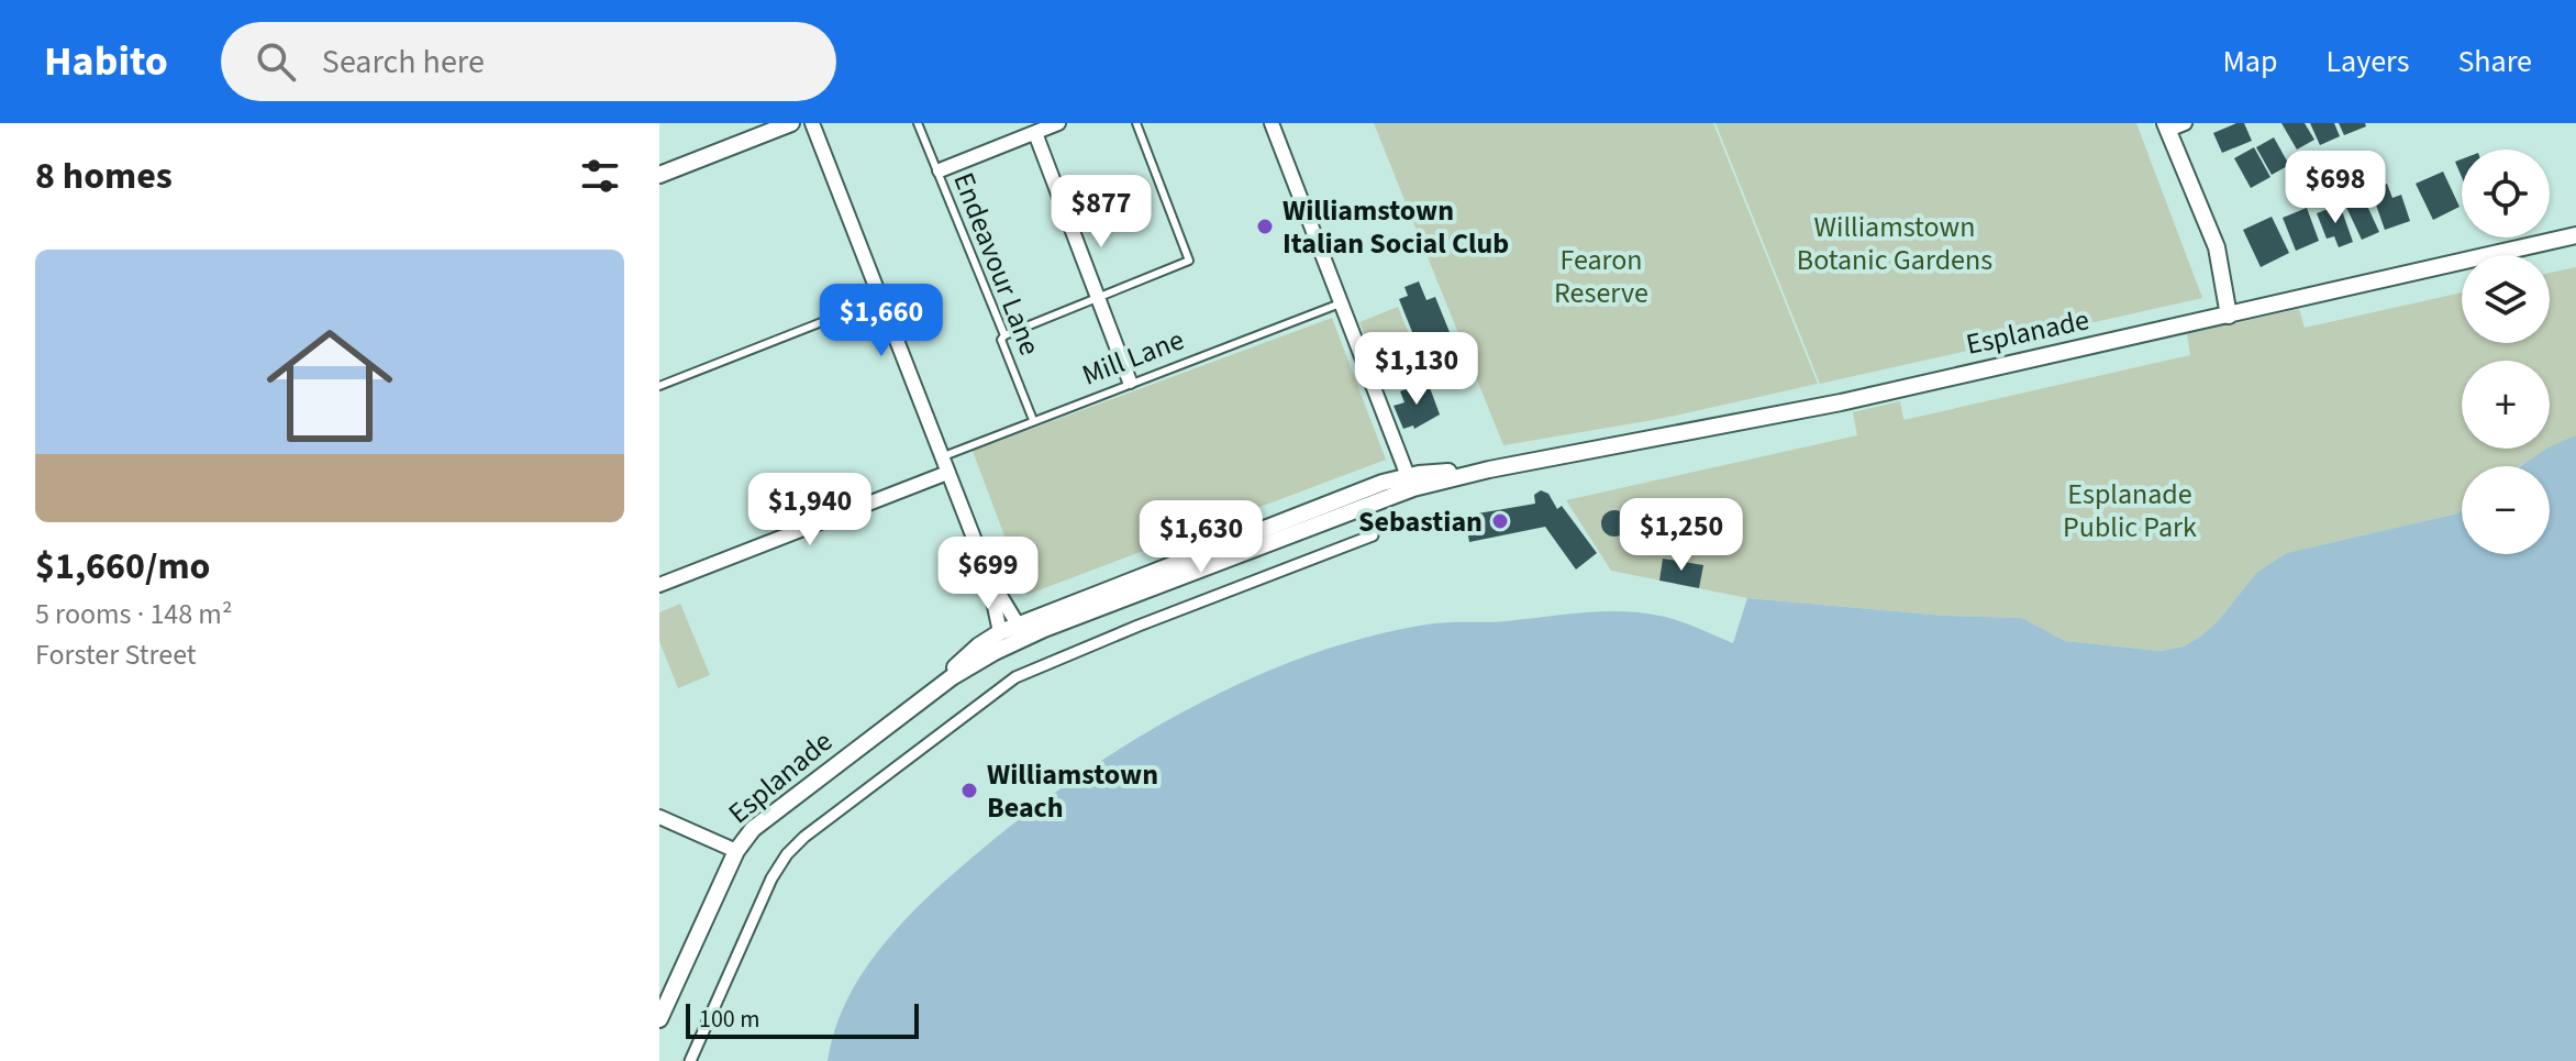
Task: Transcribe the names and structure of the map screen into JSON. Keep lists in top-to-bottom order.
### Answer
{
  "streets": {
    "street": ["Esplanade"],
    "lane": ["Endeavour Lane", "Mill Lane"]
  },
  "crossings": [
    ["Endeavour Lane", "Mill Lane"]
  ],
  "parks": ["Williamstown Botanic Gardens", "Fearon Reserve", "Esplanade Public Park"],
  "places": ["Williamstown Italian Social Club", "Sebastian", "Williamstown Beach"],
  "scale_bar": "100 m",
  "page": {
    "header": "Habito",
    "search": "Search here",
    "nav": ["Map", "Layers", "Share"],
    "heading": "8 homes",
    "map_buttons": ["+", "−"],
    "price": [
      "$698",
      "$877",
      "$1,660",
      "$1,130",
      "$1,940",
      "$1,250",
      "$1,630",
      "$699"
    ],
    "list": [
      {
        "name": "$1,660/mo",
        "note": "5 rooms · 148 m² · Forster Street"
      }
    ],
    "scale": "100 m"
  }
}
